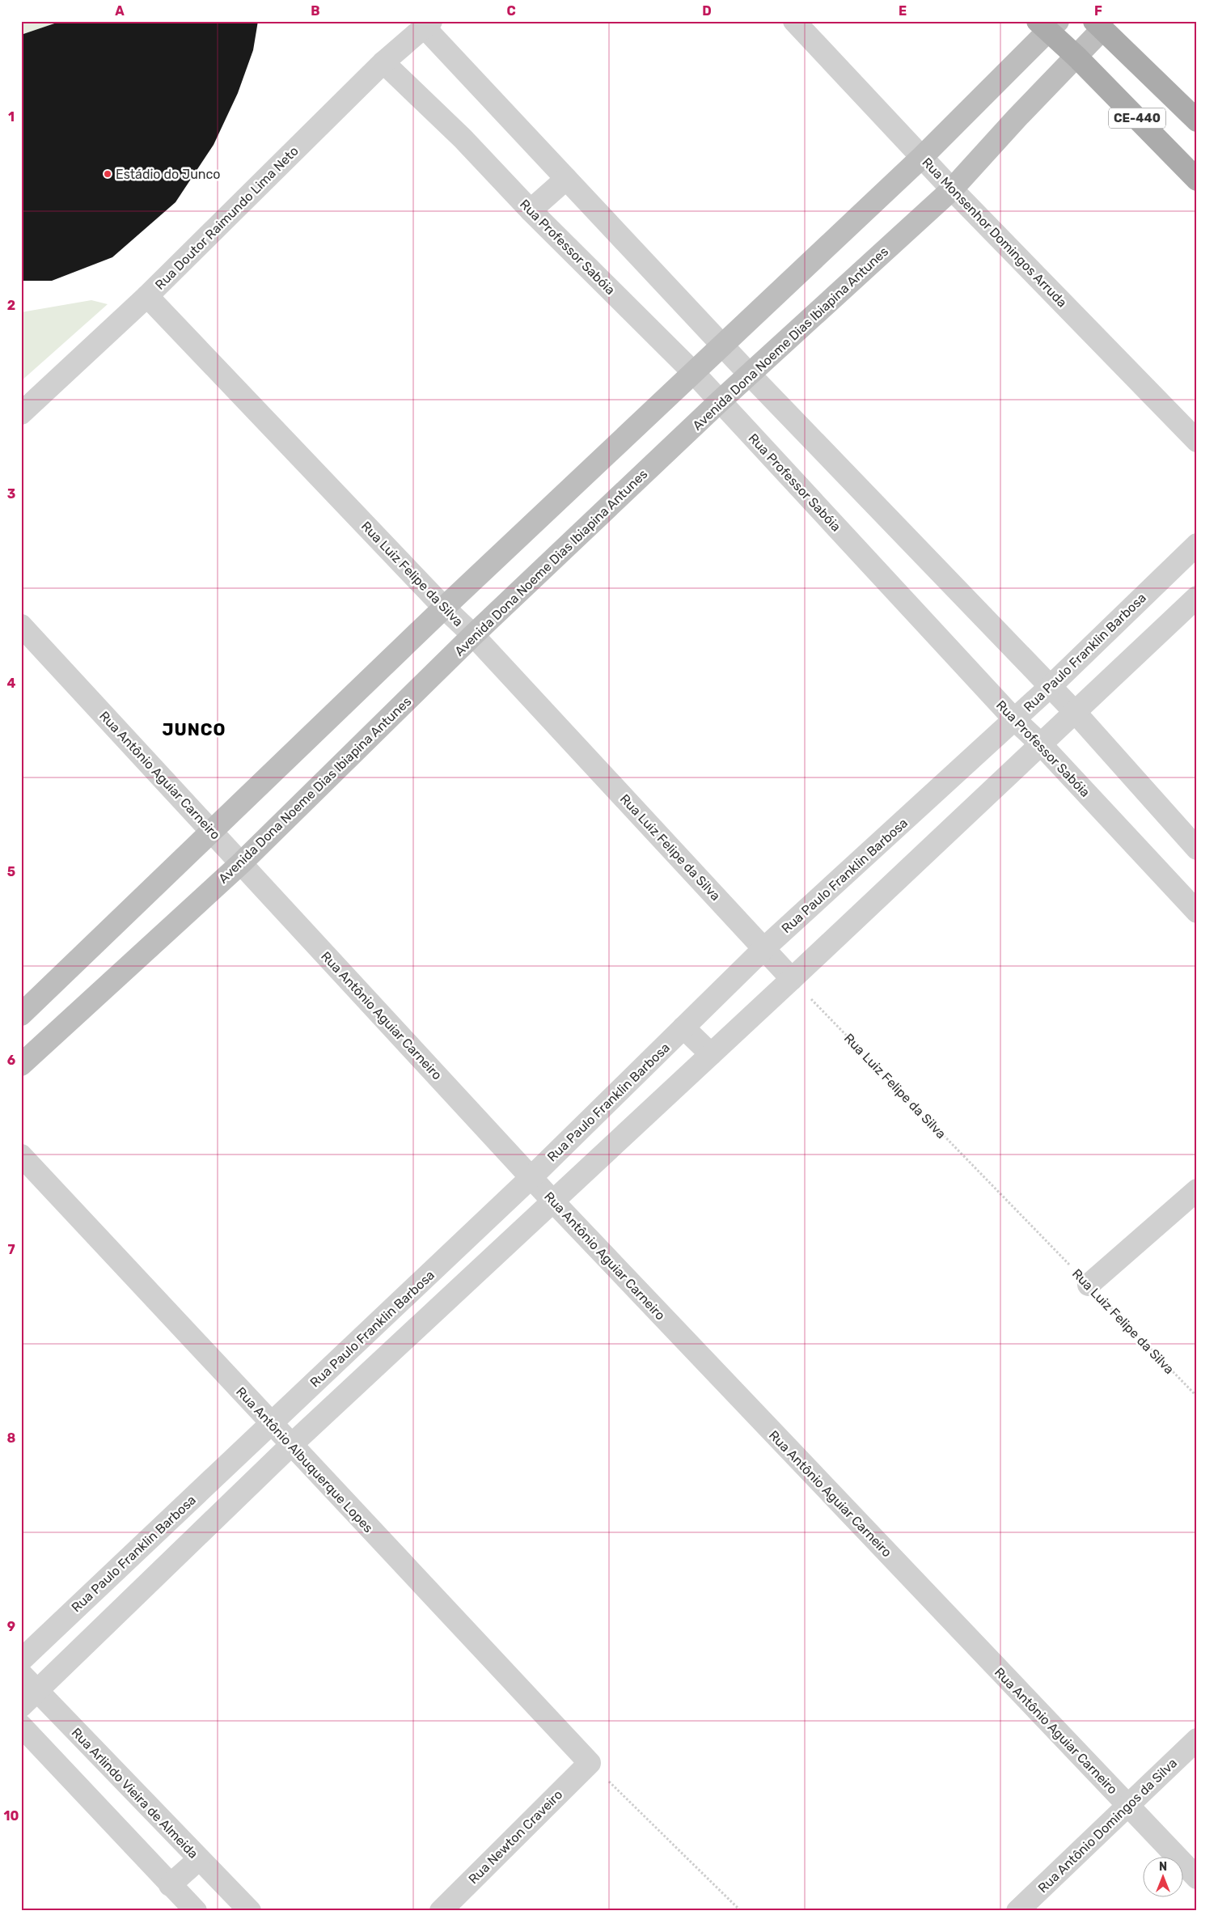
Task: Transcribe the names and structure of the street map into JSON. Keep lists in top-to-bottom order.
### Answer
{
  "streets": {
    "main road": ["CE-440"],
    "street": [
      "Rua Doutor Raimundo Lima Neto",
      "Rua Monsenhor Domingos Arruda",
      "Rua Professor Sabóia",
      "Avenida Dona Noeme Dias Ibiapina Antunes",
      "Rua Luiz Felipe da Silva",
      "Rua Paulo Franklin Barbosa",
      "Rua Antônio Aguiar Carneiro",
      "Rua Antônio Albuquerque Lopes",
      "Rua Arlindo Vieira de Almeida",
      "Rua Antônio Domingos da Silva",
      "Rua Newton Craveiro"
    ]
  },
  "crossings": [
    ["CE-440", "Avenida Dona Noeme Dias Ibiapina Antunes"],
    ["Rua Doutor Raimundo Lima Neto", "Rua Professor Sabóia"],
    ["Rua Doutor Raimundo Lima Neto", "Rua Luiz Felipe da Silva"],
    ["Rua Monsenhor Domingos Arruda", "Avenida Dona Noeme Dias Ibiapina Antunes"],
    ["Rua Professor Sabóia", "Avenida Dona Noeme Dias Ibiapina Antunes"],
    ["Rua Professor Sabóia", "Rua Paulo Franklin Barbosa"],
    ["Avenida Dona Noeme Dias Ibiapina Antunes", "Rua Luiz Felipe da Silva"],
    ["Avenida Dona Noeme Dias Ibiapina Antunes", "Rua Antônio Aguiar Carneiro"],
    ["Rua Luiz Felipe da Silva", "Rua Paulo Franklin Barbosa"],
    ["Rua Paulo Franklin Barbosa", "Rua Antônio Aguiar Carneiro"],
    ["Rua Paulo Franklin Barbosa", "Rua Antônio Albuquerque Lopes"],
    ["Rua Antônio Aguiar Carneiro", "Rua Antônio Domingos da Silva"],
    ["Rua Antônio Albuquerque Lopes", "Rua Newton Craveiro"]
  ],
  "districts": ["JUNCO"],
  "places": ["Estádio do Junco"],
  "north": "top",
  "grid": {
    "columns": [
      "A",
      "B",
      "C",
      "D",
      "E",
      "F"
    ],
    "rows": [
      "1",
      "2",
      "3",
      "4",
      "5",
      "6",
      "7",
      "8",
      "9",
      "10"
    ]
  }
}
